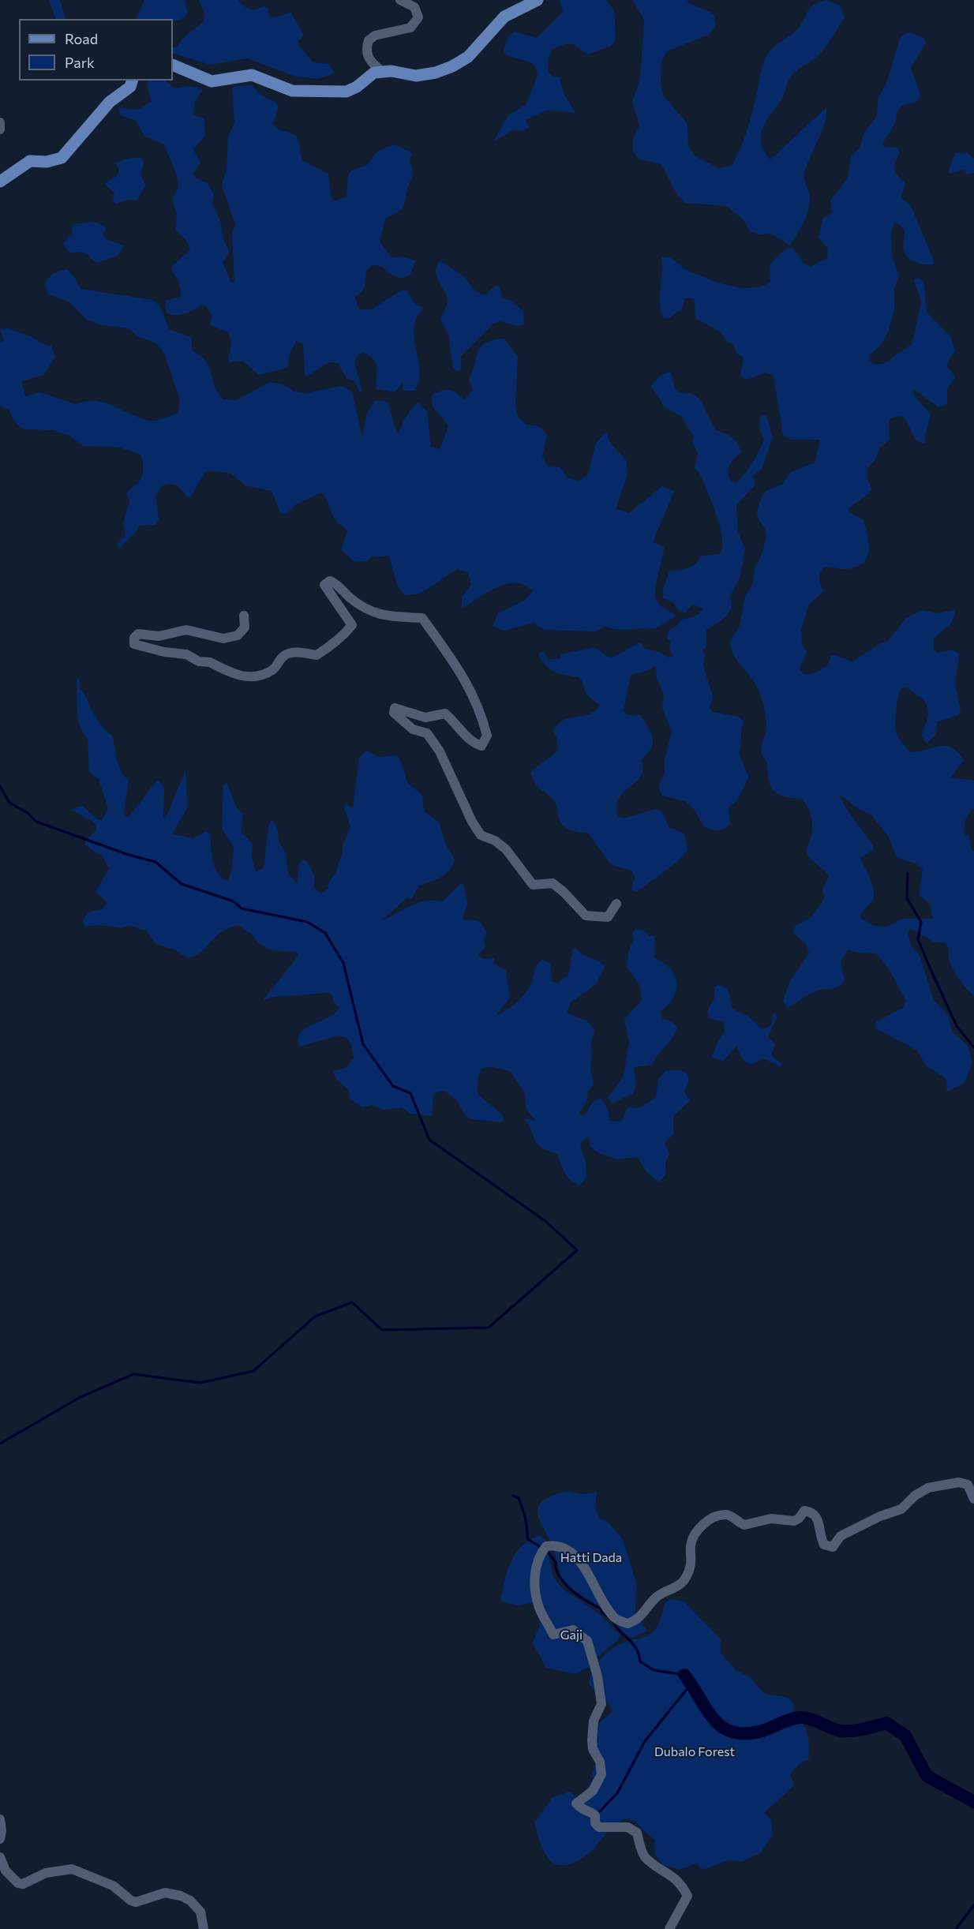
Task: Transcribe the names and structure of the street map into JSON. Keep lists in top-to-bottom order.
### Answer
{
  "parks": ["Hatti Dada", "Gaji", "Dubalo Forest"],
  "legend": ["Road", "Park"]
}
